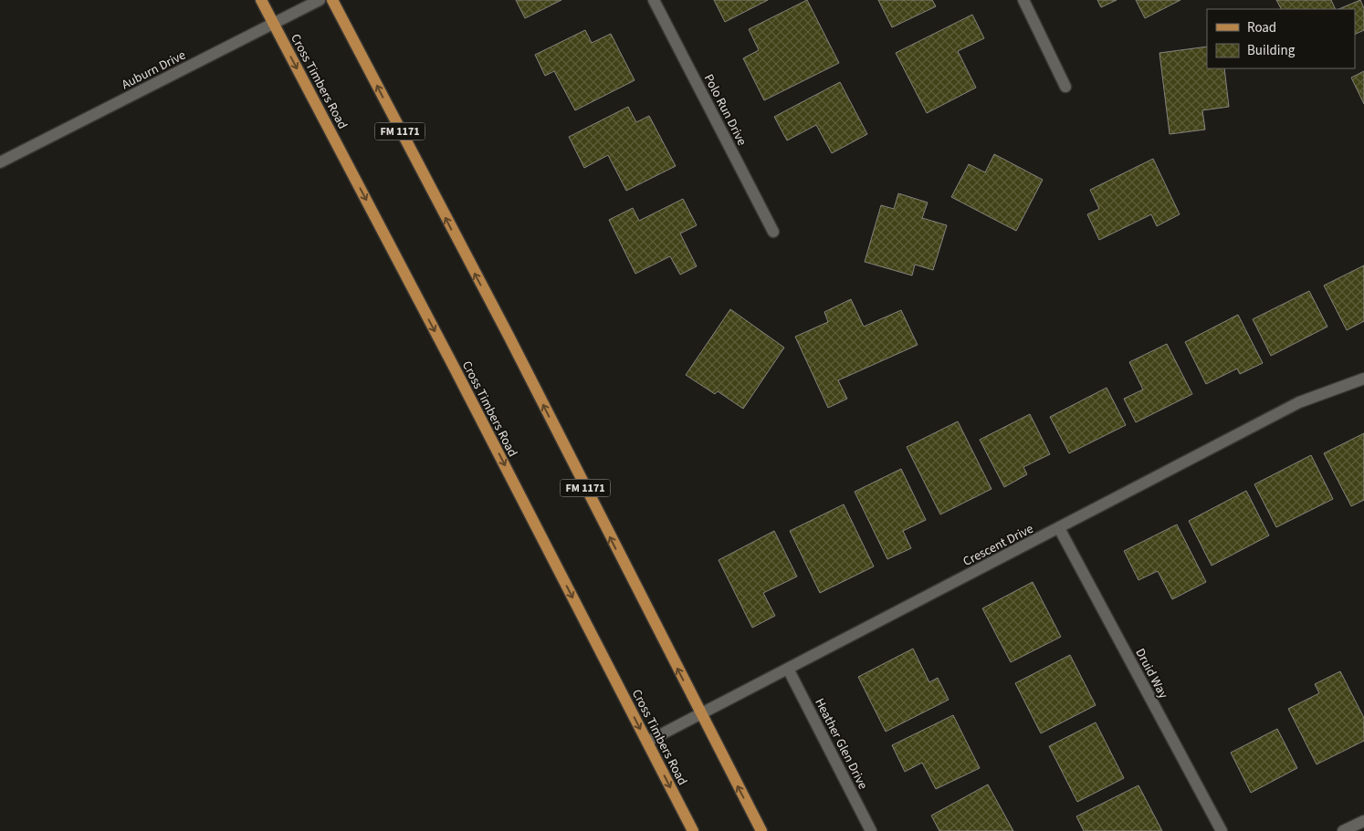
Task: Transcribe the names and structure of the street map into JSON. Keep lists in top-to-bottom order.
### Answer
{
  "streets": {
    "main road": ["Cross Timbers Road", "FM 1171"],
    "street": [
      "Auburn Drive",
      "Polo Run Drive",
      "Crescent Drive",
      "Druid Way",
      "Heather Glen Drive"
    ]
  },
  "crossings": [
    ["Auburn Drive", "Cross Timbers Road"],
    ["Cross Timbers Road", "Crescent Drive"],
    ["FM 1171", "Crescent Drive"],
    ["Crescent Drive", "Druid Way"],
    ["Crescent Drive", "Heather Glen Drive"]
  ],
  "legend": ["Road", "Building"]
}
